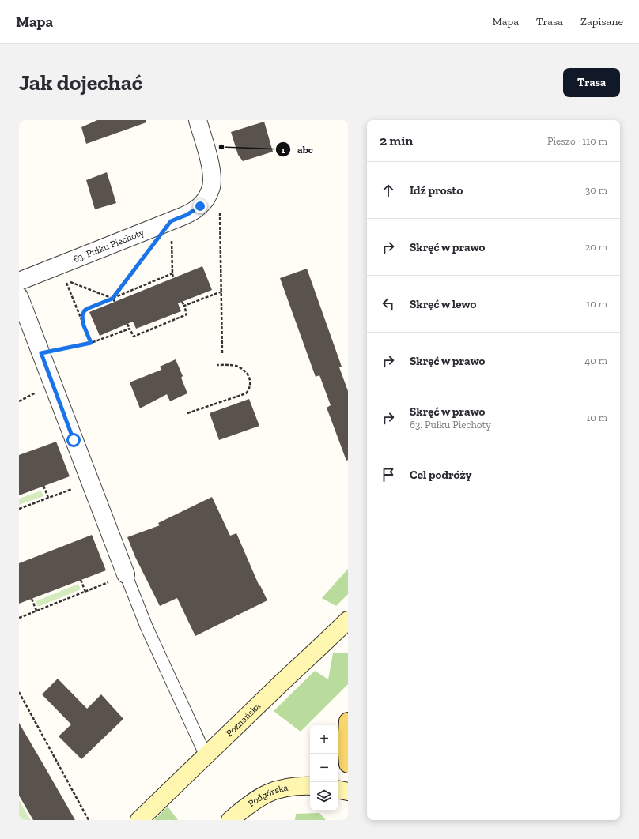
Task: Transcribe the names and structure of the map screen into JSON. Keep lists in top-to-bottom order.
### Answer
{
  "streets": {
    "street": ["63. Pułku Piechoty", "Poznańska", "Podgórska"]
  },
  "places": ["abc"],
  "page": {
    "header": "Mapa",
    "nav": ["Mapa", "Trasa", "Zapisane"],
    "buttons": "Trasa",
    "title": "Jak dojechać",
    "heading": ["2 min", "Pieszo · 110 m"],
    "list": [
      ["Idź prosto", "30 m"],
      ["Skręć w prawo", "20 m"],
      ["Skręć w lewo", "10 m"],
      ["Skręć w prawo", "40 m"],
      ["Skręć w prawo", "63. Pułku Piechoty", "10 m"],
      "Cel podróży"
    ],
    "map_buttons": ["+", "−"]
  }
}
